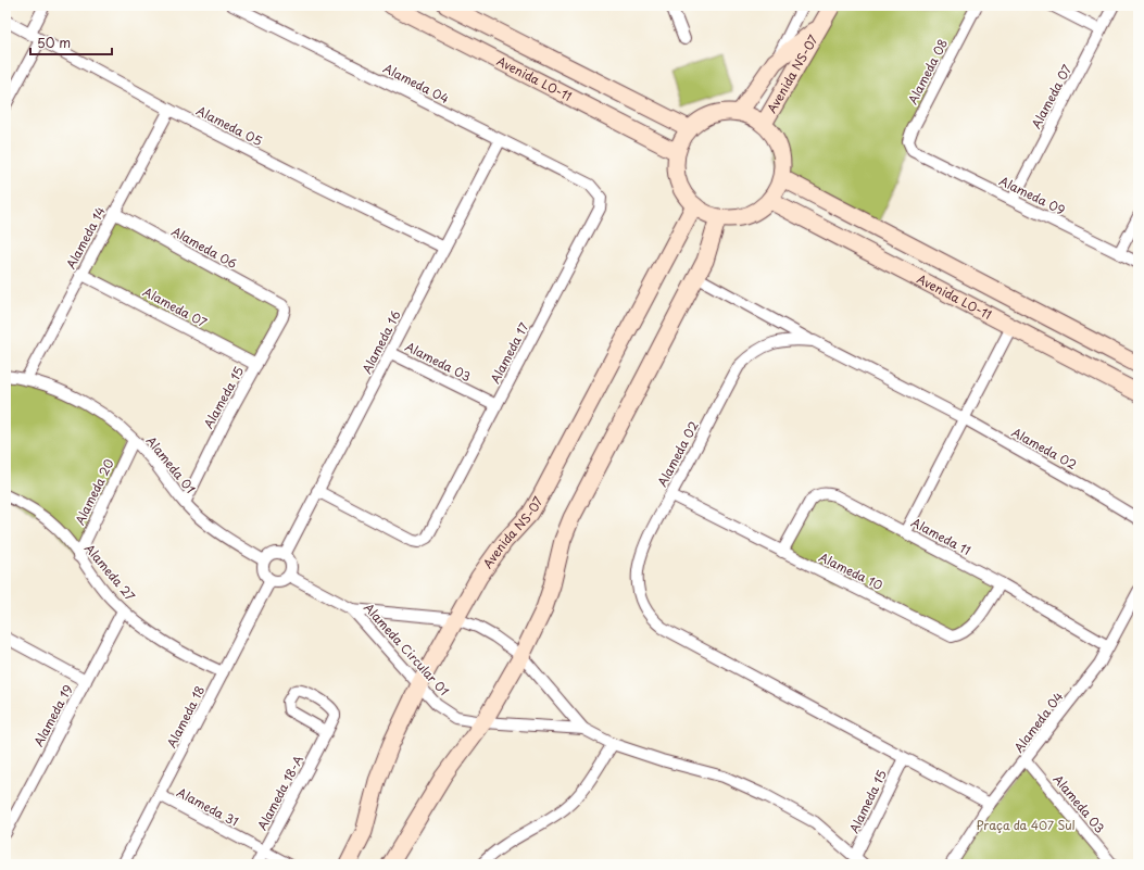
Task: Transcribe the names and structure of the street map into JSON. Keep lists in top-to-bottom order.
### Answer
{
  "streets": {
    "street": [
      "Alameda 08",
      "Avenida NS-07",
      "Avenida LO-11",
      "Alameda 04",
      "Alameda 07",
      "Alameda 05",
      "Alameda 09",
      "Alameda 14",
      "Alameda 06",
      "Alameda 16",
      "Alameda 17",
      "Alameda 03",
      "Alameda 15",
      "Alameda 02",
      "Alameda 01",
      "Alameda 20",
      "Alameda 11",
      "Alameda 10",
      "Alameda 27",
      "Alameda Circular 01",
      "Alameda 19",
      "Alameda 18",
      "Alameda 18-A",
      "Alameda 31"
    ]
  },
  "crossings": [
    ["Alameda 08", "Alameda 09"],
    ["Avenida NS-07", "Avenida LO-11"],
    ["Avenida NS-07", "Alameda Circular 01"],
    ["Alameda 04", "Alameda 16"],
    ["Alameda 04", "Alameda 17"],
    ["Alameda 04", "Alameda 03"],
    ["Alameda 04", "Alameda 02"],
    ["Alameda 04", "Alameda 11"],
    ["Alameda 07", "Alameda 09"],
    ["Alameda 07", "Alameda 14"],
    ["Alameda 07", "Alameda 15"],
    ["Alameda 05", "Alameda 14"],
    ["Alameda 05", "Alameda 16"],
    ["Alameda 14", "Alameda 06"],
    ["Alameda 14", "Alameda 01"],
    ["Alameda 06", "Alameda 15"],
    ["Alameda 16", "Alameda 17"],
    ["Alameda 16", "Alameda 03"],
    ["Alameda 16", "Alameda 01"],
    ["Alameda 16", "Alameda 18"],
    ["Alameda 17", "Alameda 03"],
    ["Alameda 15", "Alameda 02"],
    ["Alameda 15", "Alameda 01"],
    ["Alameda 15", "Alameda Circular 01"],
    ["Alameda 02", "Alameda 10"],
    ["Alameda 01", "Alameda 20"],
    ["Alameda 01", "Alameda 18"],
    ["Alameda 20", "Alameda 27"],
    ["Alameda 11", "Alameda 10"],
    ["Alameda 27", "Alameda 19"],
    ["Alameda 27", "Alameda 18"],
    ["Alameda 18", "Alameda 31"],
    ["Alameda 18-A", "Alameda 31"]
  ],
  "parks": ["Praça da 407 Sul"],
  "scale_bar": "50 m"
}
